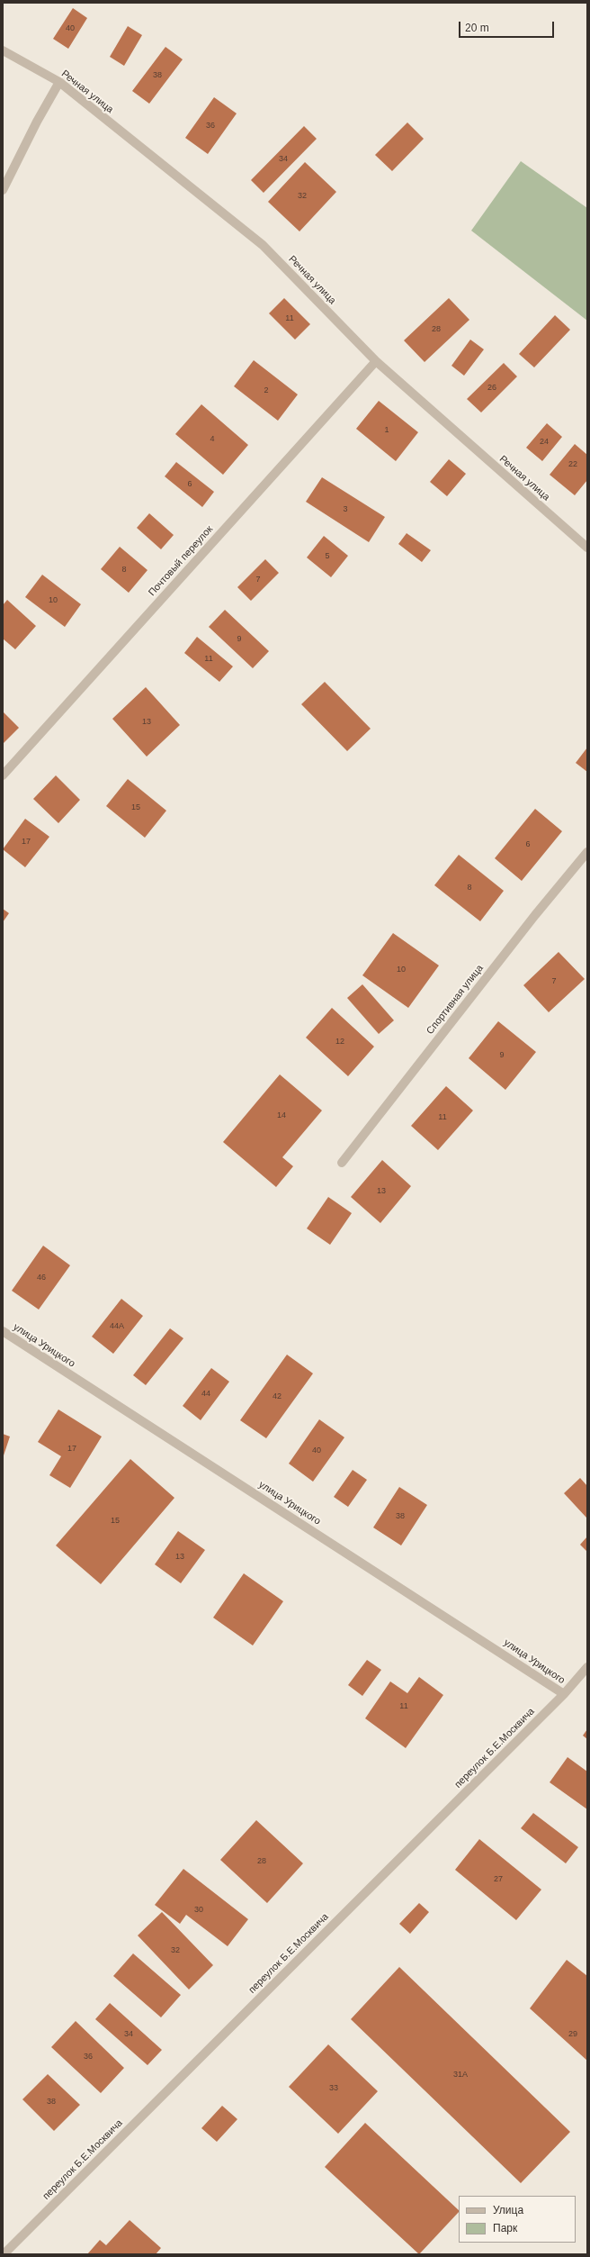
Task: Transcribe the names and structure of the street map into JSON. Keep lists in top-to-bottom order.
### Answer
{
  "streets": {
    "street": [
      "Речная улица",
      "Почтовый переулок",
      "Спортивная улица",
      "улица Урицкого",
      "переулок Б.Е.Москвича"
    ]
  },
  "crossings": [
    ["Речная улица", "Почтовый переулок"],
    ["улица Урицкого", "переулок Б.Е.Москвича"]
  ],
  "house_numbers": [
    "40",
    "38",
    "36",
    "34",
    "32",
    "11",
    "28",
    "26",
    "2",
    "1",
    "4",
    "24",
    "22",
    "6",
    "3",
    "5",
    "8",
    "7",
    "10",
    "9",
    "11",
    "13",
    "15",
    "17",
    "6",
    "8",
    "10",
    "7",
    "12",
    "9",
    "14",
    "11",
    "13",
    "46",
    "44А",
    "44",
    "42",
    "17",
    "40",
    "38",
    "15",
    "13",
    "11",
    "28",
    "27",
    "30",
    "32",
    "34",
    "29",
    "36",
    "31А",
    "33",
    "38"
  ],
  "legend": ["Улица", "Парк"],
  "scale_bar": "20 m"
}
